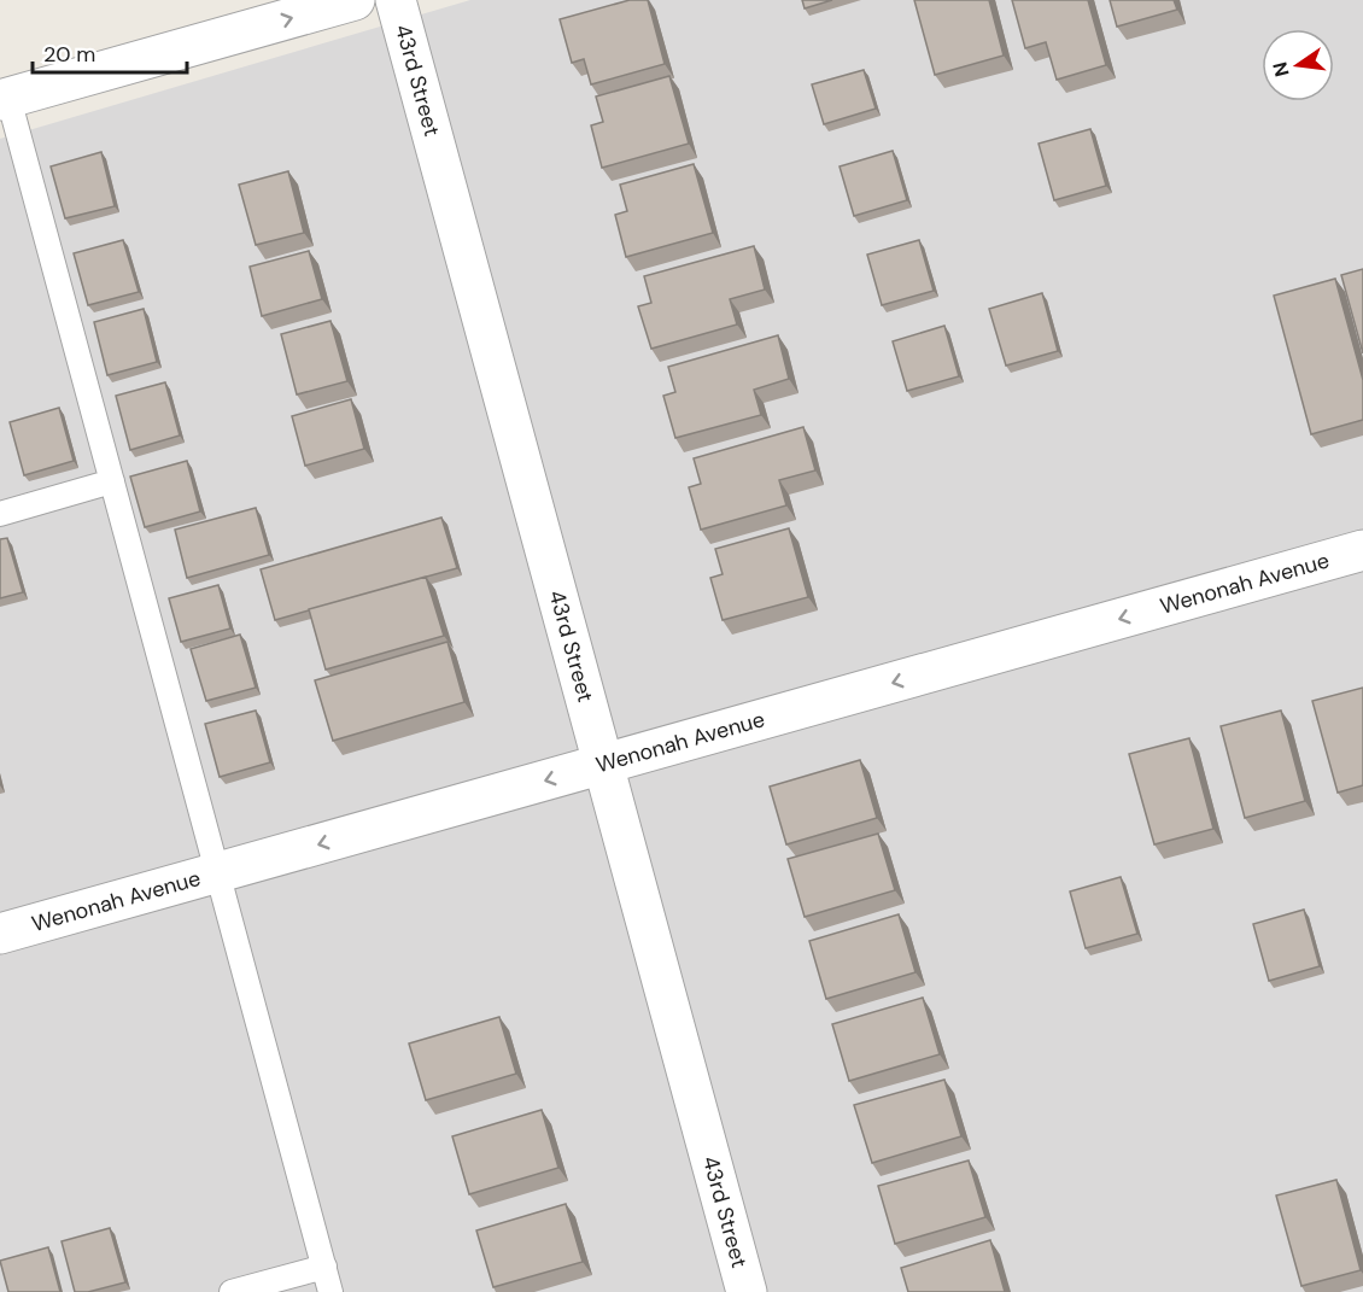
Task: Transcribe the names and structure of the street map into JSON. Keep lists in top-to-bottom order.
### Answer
{
  "streets": {
    "street": ["43rd Street", "Wenonah Avenue"]
  },
  "crossings": [
    ["43rd Street", "Wenonah Avenue"]
  ],
  "one_way": ["Wenonah Avenue"],
  "scale_bar": "20 m",
  "north": "left"
}
